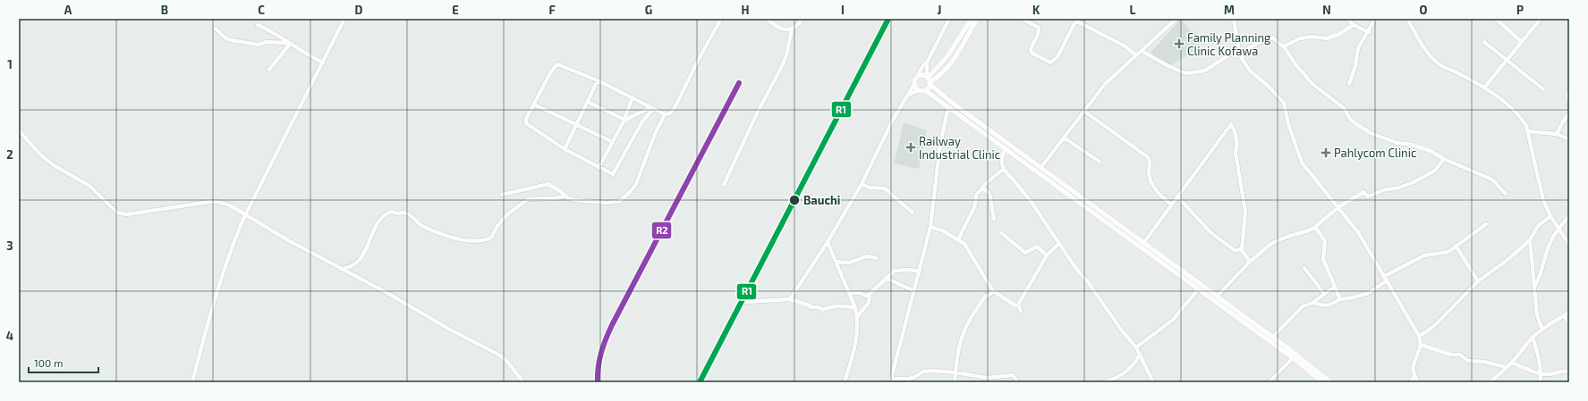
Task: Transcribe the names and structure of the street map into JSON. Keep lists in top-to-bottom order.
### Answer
{
  "places": {
    "health": ["Family Planning Clinic Kofawa", "Railway Industrial Clinic", "Pahlycom Clinic"],
    "other": ["Bauchi"]
  },
  "lines": ["transit line R1", "transit line R2"],
  "scale_bar": "100 m",
  "grid": {
    "columns": [
      "A",
      "B",
      "C",
      "D",
      "E",
      "F",
      "G",
      "H",
      "I",
      "J",
      "K",
      "L",
      "M",
      "N",
      "O",
      "P"
    ],
    "rows": [
      "1",
      "2",
      "3",
      "4"
    ]
  }
}
